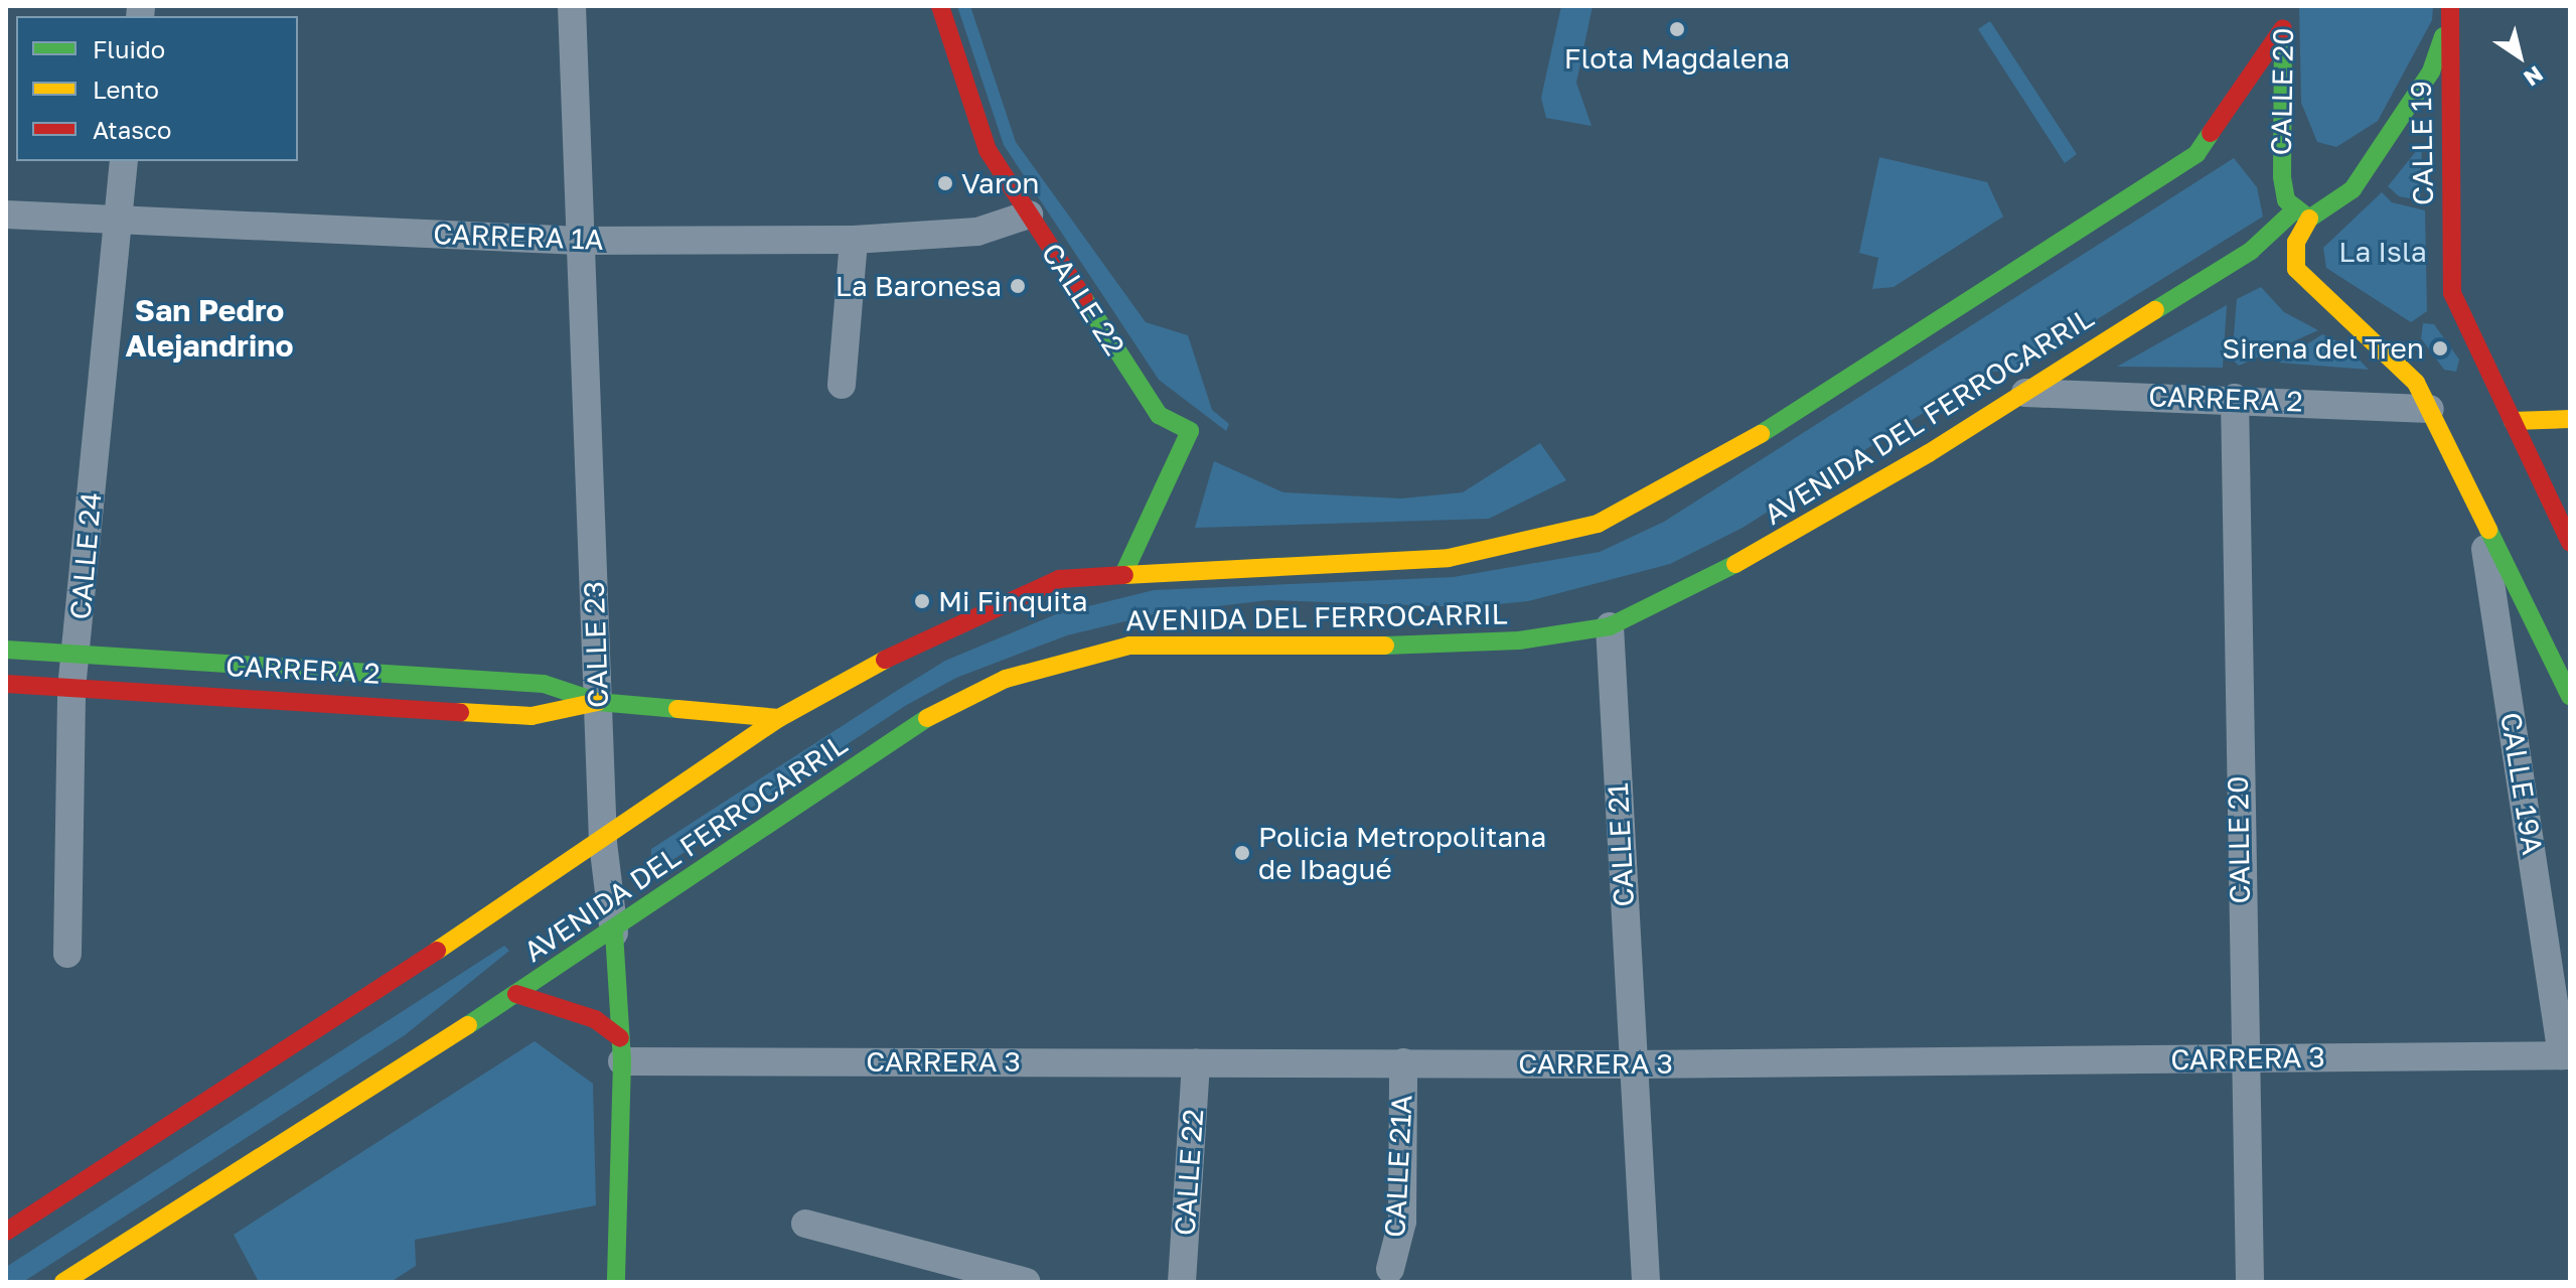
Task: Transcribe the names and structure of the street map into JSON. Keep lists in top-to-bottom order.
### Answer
{
  "streets": {
    "main road": [
      "CALLE 20",
      "CALLE 19",
      "CALLE 22",
      "CARRERA 2",
      "AVENIDA DEL FERROCARRIL",
      "CALLE 23"
    ],
    "street": [
      "CARRERA 1A",
      "CALLE 24",
      "CALLE 19A",
      "CALLE 21",
      "CARRERA 3",
      "CALLE 21A"
    ]
  },
  "crossings": [
    ["CALLE 20", "CARRERA 2"],
    ["CALLE 20", "AVENIDA DEL FERROCARRIL"],
    ["CALLE 20", "CARRERA 3"],
    ["CALLE 19", "AVENIDA DEL FERROCARRIL"],
    ["CARRERA 1A", "CALLE 22"],
    ["CARRERA 1A", "CALLE 24"],
    ["CARRERA 1A", "CALLE 23"],
    ["CALLE 22", "AVENIDA DEL FERROCARRIL"],
    ["CALLE 22", "CARRERA 3"],
    ["CARRERA 2", "AVENIDA DEL FERROCARRIL"],
    ["CARRERA 2", "CALLE 24"],
    ["CARRERA 2", "CALLE 23"],
    ["AVENIDA DEL FERROCARRIL", "CALLE 23"],
    ["AVENIDA DEL FERROCARRIL", "CALLE 21"],
    ["CALLE 23", "CARRERA 3"],
    ["CALLE 19A", "CARRERA 3"],
    ["CALLE 21", "CARRERA 3"],
    ["CARRERA 3", "CALLE 21A"]
  ],
  "districts": ["San Pedro Alejandrino"],
  "parks": ["La Isla"],
  "places": [
    "Flota Magdalena",
    "Varon",
    "La Baronesa",
    "Sirena del Tren",
    "Mi Finquita",
    "Policia Metropolitana de Ibagué"
  ],
  "legend": ["Fluido", "Lento", "Atasco"],
  "north": "bottom right"
}
